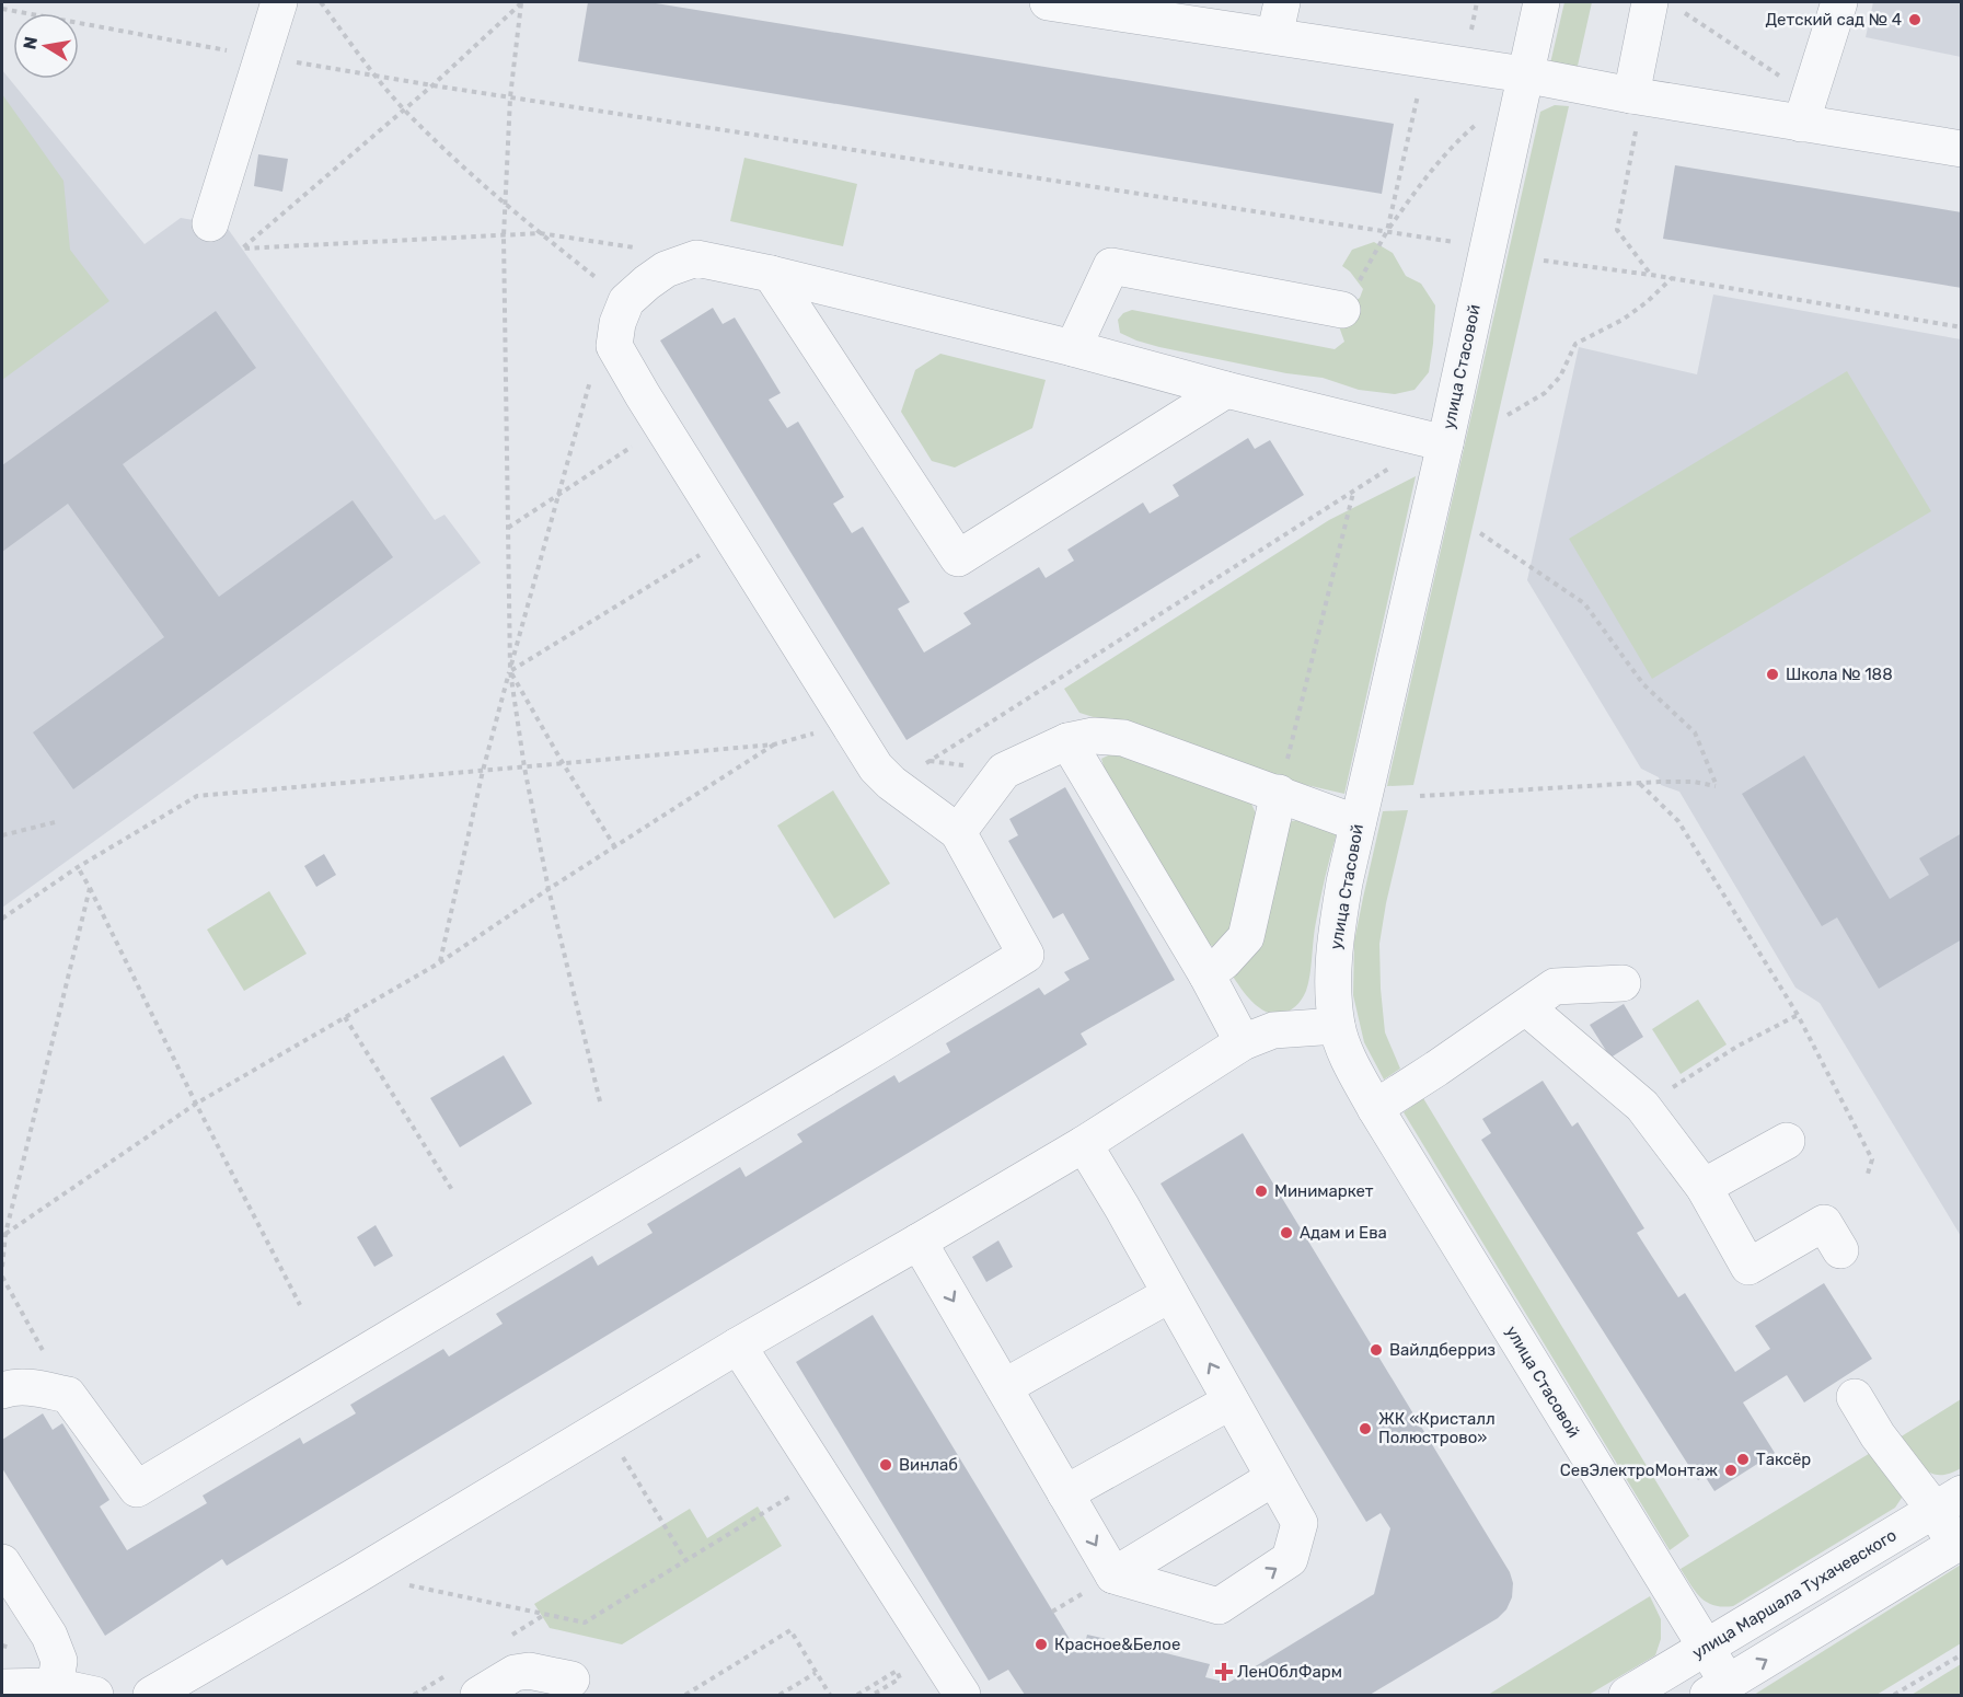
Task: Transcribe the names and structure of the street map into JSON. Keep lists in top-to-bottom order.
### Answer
{
  "streets": {
    "street": ["улица Стасовой", "улица Маршала Тухачевского"]
  },
  "crossings": [
    ["улица Стасовой", "улица Маршала Тухачевского"]
  ],
  "places": {
    "other": [
      "Детский сад № 4",
      "Школа № 188",
      "Минимаркет",
      "Адам и Ева",
      "Вайлдберриз",
      "ЖК «Кристалл Полюстрово»",
      "Таксёр",
      "Винлаб",
      "СевЭлектроМонтаж",
      "Красное&Белое"
    ],
    "health": ["ЛенОблФарм"]
  },
  "north": "left"
}
